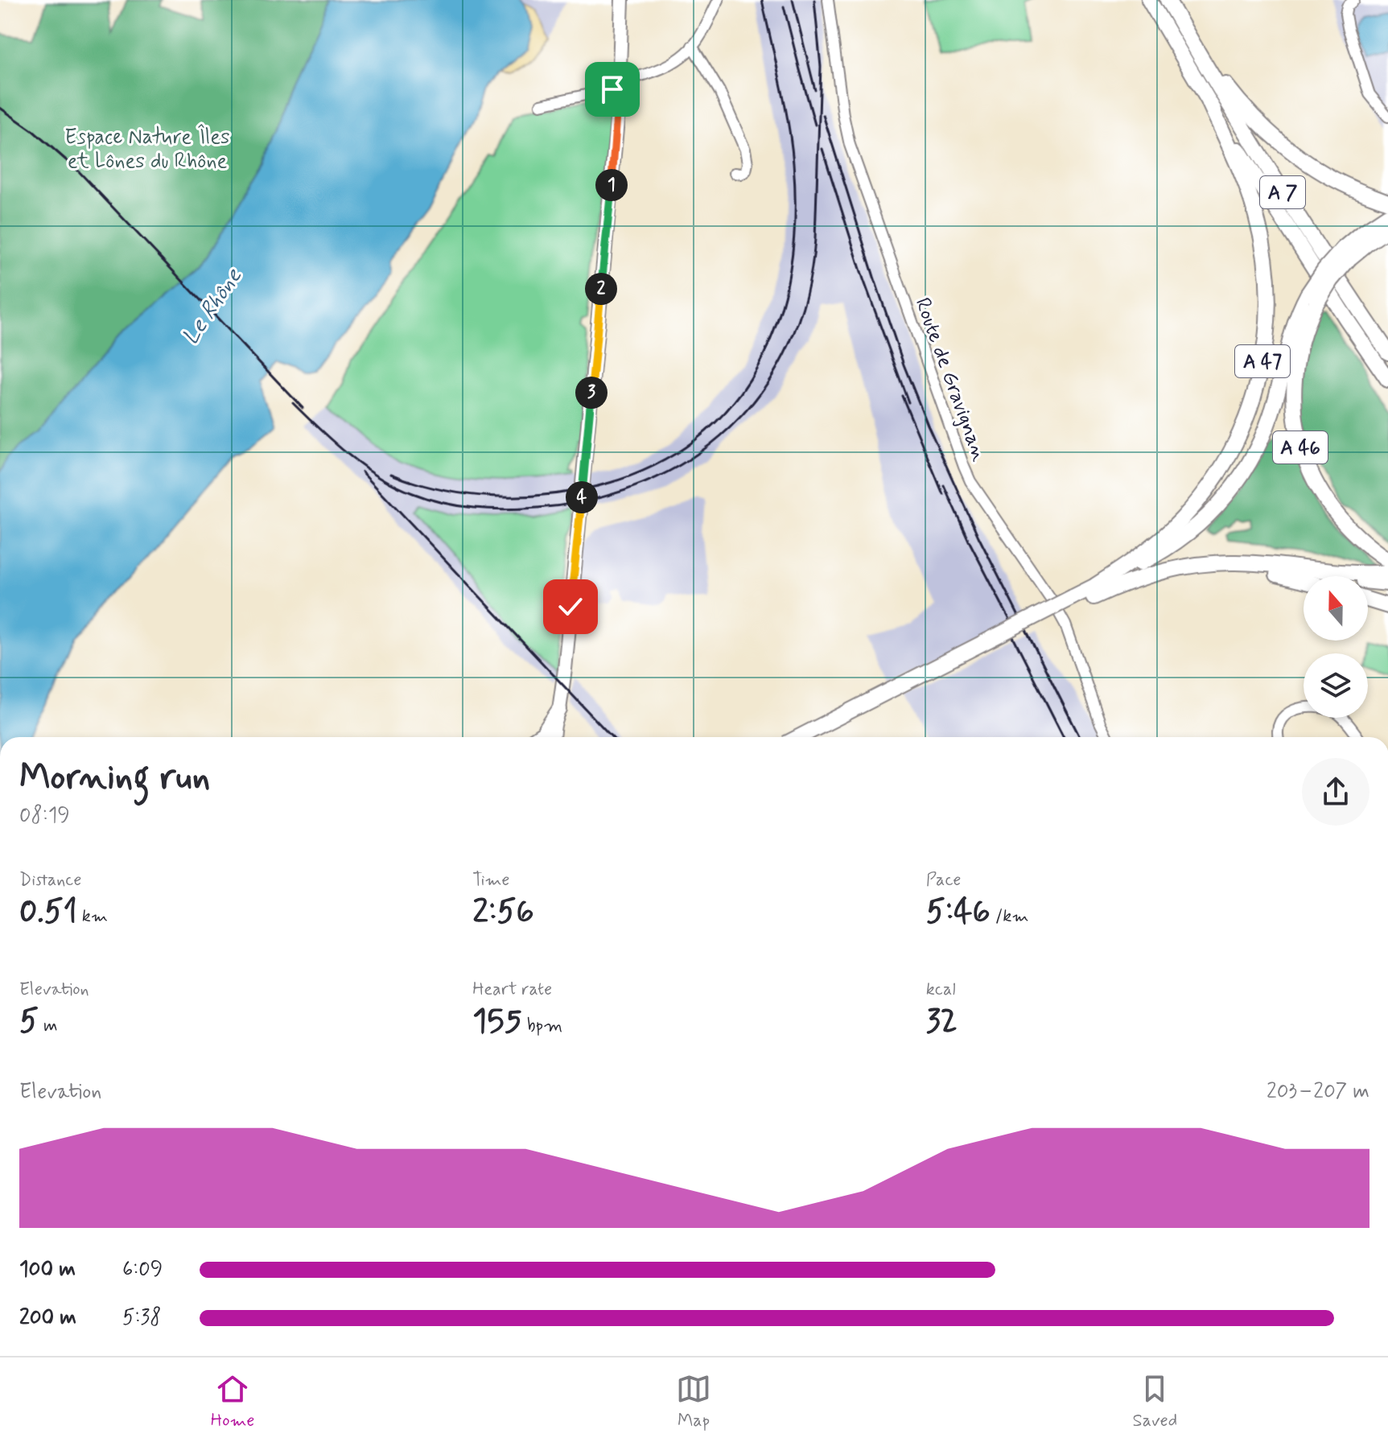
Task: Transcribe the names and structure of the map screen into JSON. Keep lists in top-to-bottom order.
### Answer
{
  "streets": {
    "highway": ["A 7", "A 47", "A 46"],
    "street": ["Route de Gravignan"]
  },
  "crossings": [
    ["A 7", "A 47"],
    ["A 47", "A 46"]
  ],
  "water": ["Le Rhône"],
  "parks": ["Espace Nature Îles et Lônes du Rhône"],
  "north": "top",
  "page": {
    "pins": [
      "1",
      "2",
      "3",
      "4"
    ],
    "heading": ["Morning run", "08:19"],
    "stats": [
      ["Distance", "0.51 km"],
      ["Time", "2:56"],
      ["Pace", "5:46 /km"],
      ["Elevation", "5 m"],
      ["Heart rate", "155 bpm"],
      ["kcal", "32"]
    ],
    "chart": ["Elevation", "203–207 m"],
    "list": [
      {
        "name": "100 m",
        "note": "6:09"
      },
      {
        "name": "200 m",
        "note": "5:38"
      }
    ],
    "tabs": ["Home", "Map", "Saved"]
  }
}
